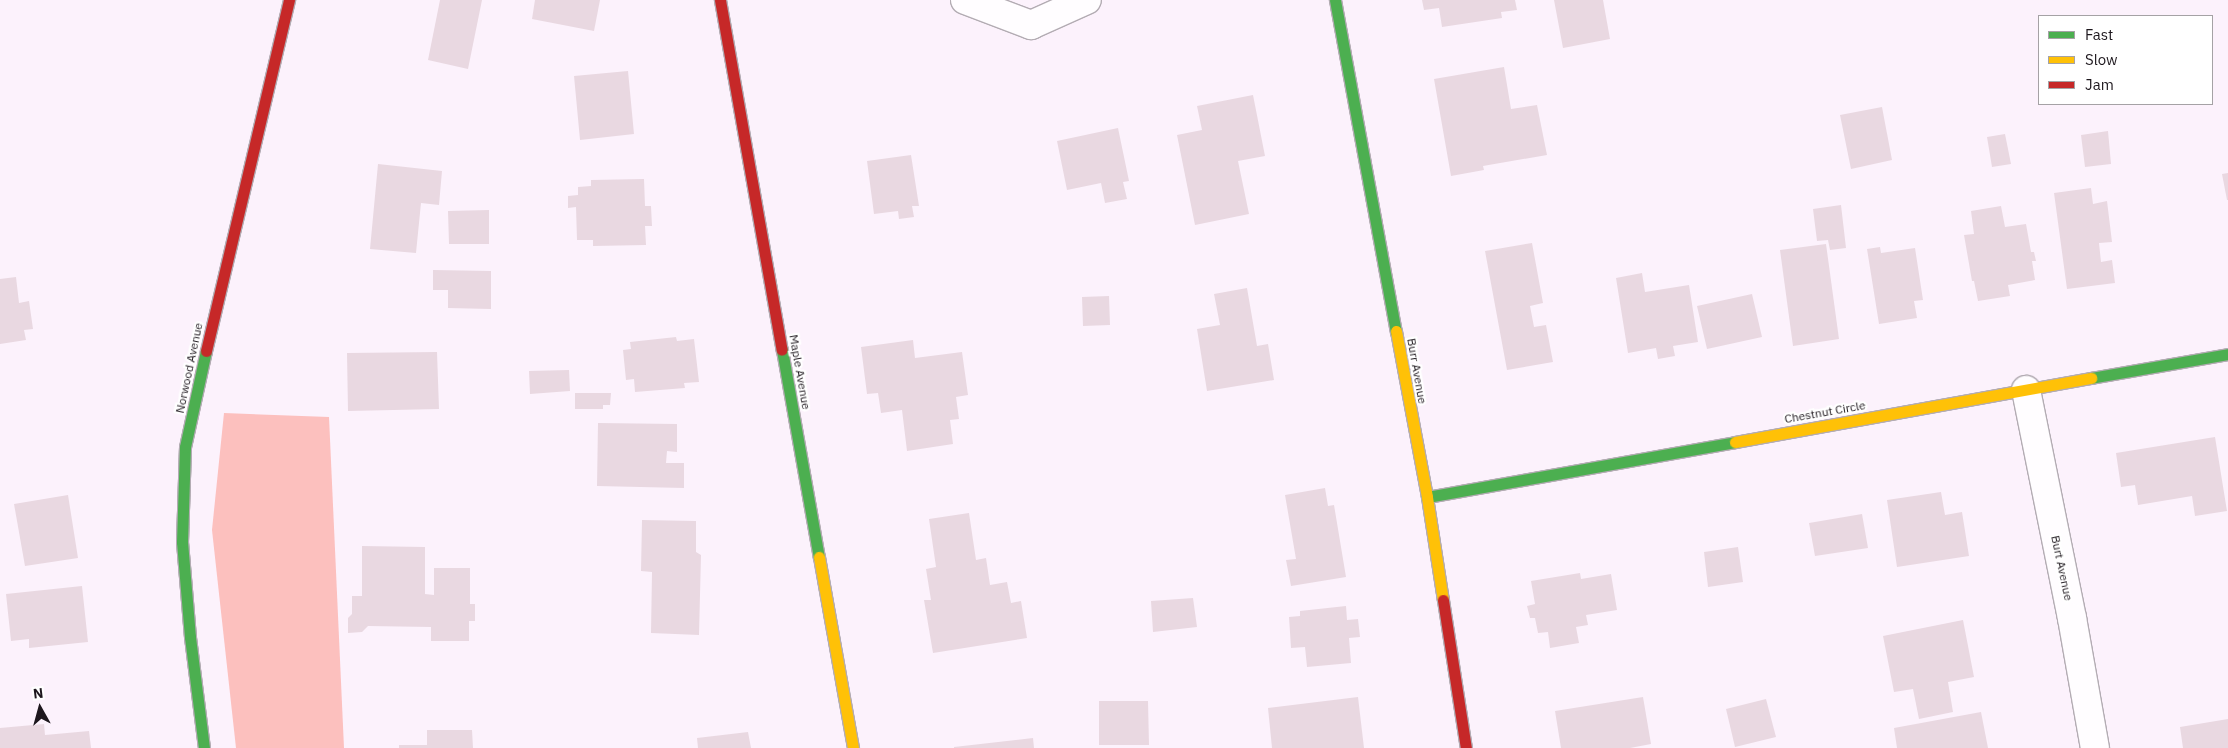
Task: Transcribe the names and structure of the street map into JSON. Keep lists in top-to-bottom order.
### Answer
{
  "streets": {
    "street": [
      "Norwood Avenue",
      "Burr Avenue",
      "Maple Avenue",
      "Chestnut Circle",
      "Burt Avenue"
    ]
  },
  "crossings": [
    ["Burr Avenue", "Chestnut Circle"],
    ["Chestnut Circle", "Burt Avenue"]
  ],
  "legend": ["Fast", "Slow", "Jam"],
  "north": "top"
}
